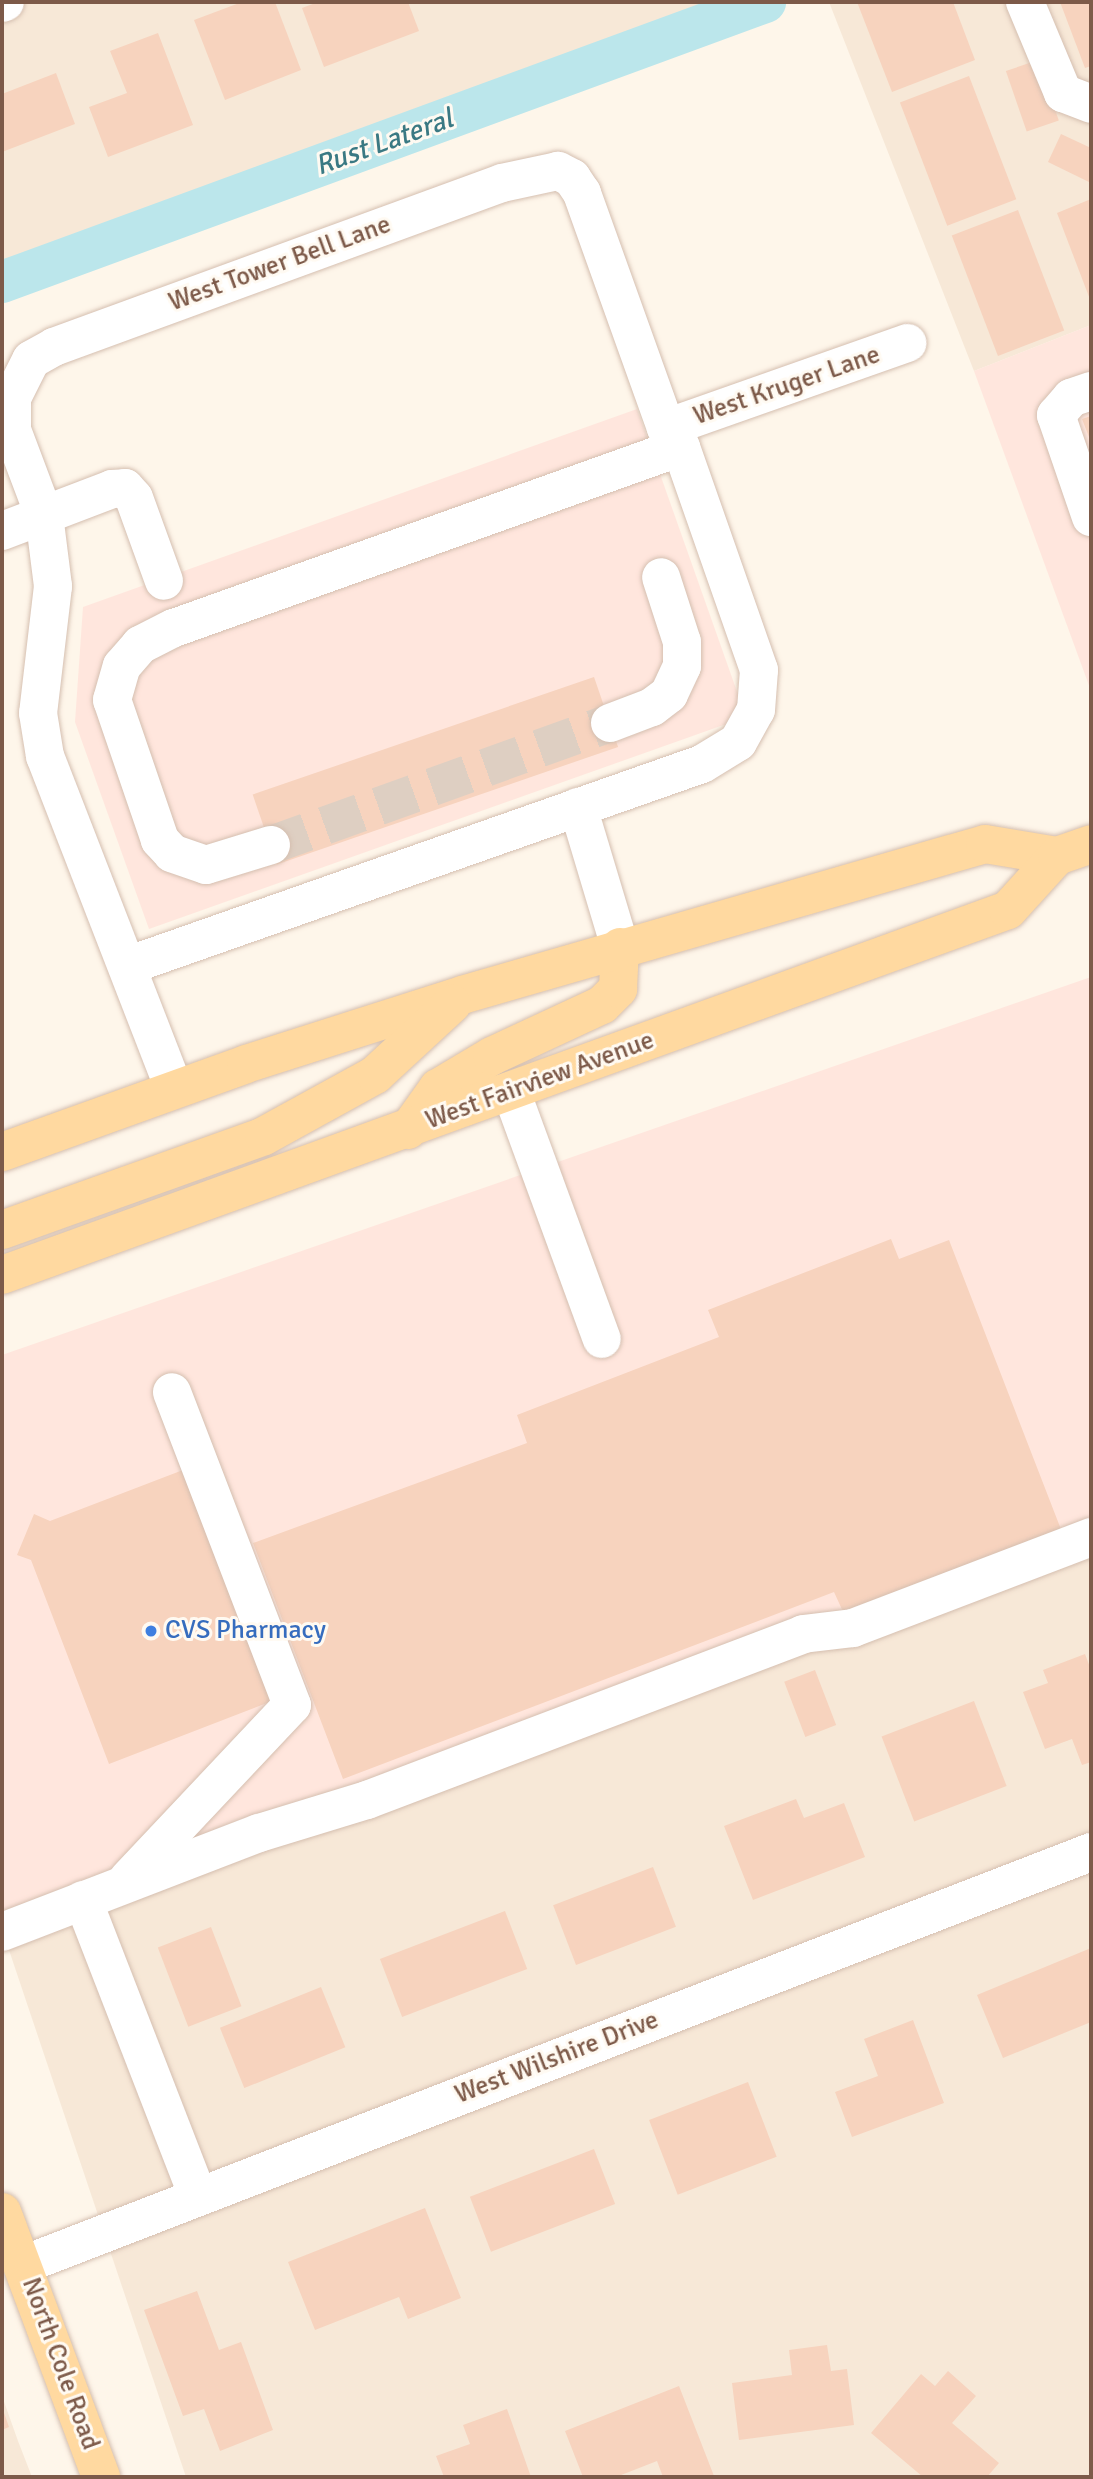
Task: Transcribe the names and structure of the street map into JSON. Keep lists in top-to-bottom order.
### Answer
{
  "streets": {
    "main road": ["West Fairview Avenue", "North Cole Road"],
    "street": ["West Tower Bell Lane", "West Kruger Lane", "West Wilshire Drive"]
  },
  "crossings": [
    ["West Tower Bell Lane", "West Kruger Lane"],
    ["West Wilshire Drive", "North Cole Road"]
  ],
  "water": ["Rust Lateral"],
  "places": ["CVS Pharmacy"]
}
